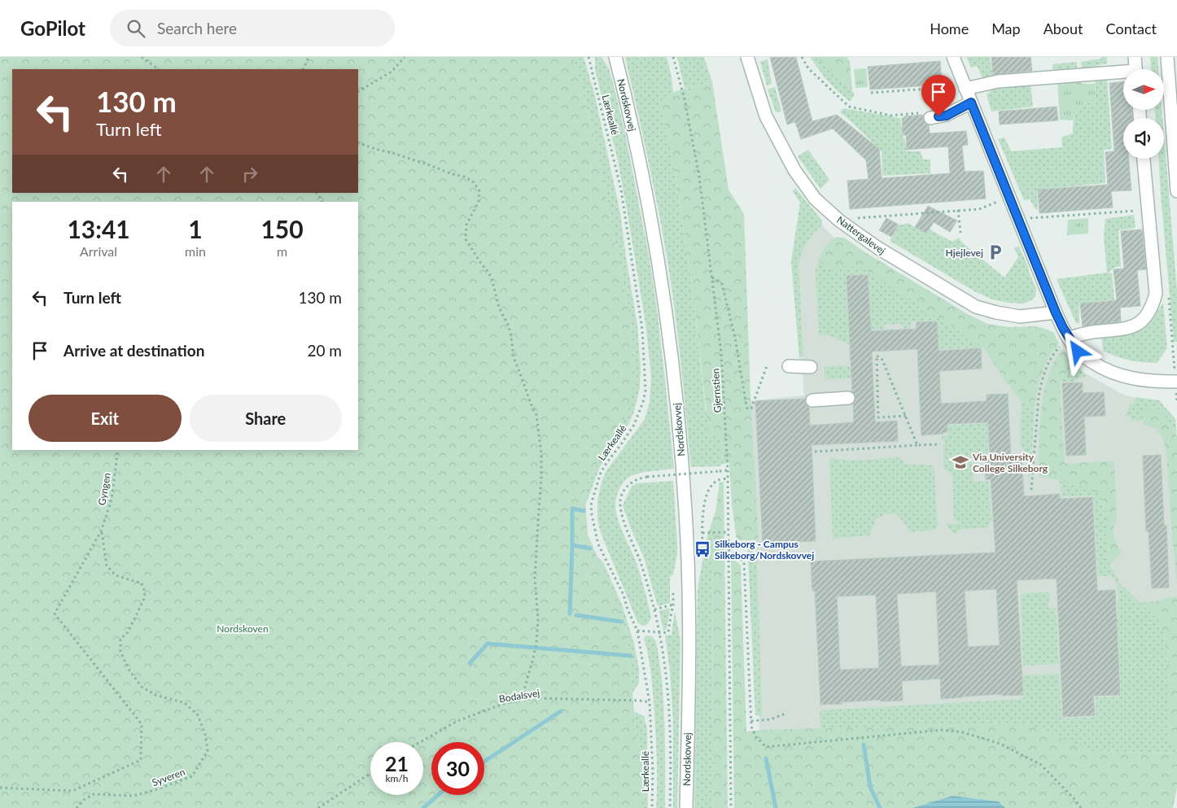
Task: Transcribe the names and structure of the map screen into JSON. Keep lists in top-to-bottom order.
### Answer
{
  "streets": {
    "street": ["Nordskovvej", "Nattergalevej"],
    "path": [
      "Lærkeallé",
      "Gjernstien",
      "Gyngen",
      "Bodalsvej",
      "Syveren"
    ]
  },
  "crossings": [
    ["Lærkeallé", "Bodalsvej"],
    ["Gyngen", "Syveren"]
  ],
  "parks": ["Nordskoven"],
  "places": {
    "parking": ["Hjejlevej"],
    "school or university": ["Via University College Silkeborg"],
    "bus stop": ["Silkeborg - Campus Silkeborg/Nordskovvej"]
  },
  "north": "right",
  "page": {
    "header": "GoPilot",
    "search": "Search here",
    "nav": [
      "Home",
      "Map",
      "About",
      "Contact"
    ],
    "turn": ["130 m", "Turn left"],
    "eta": [
      "13:41",
      "Arrival",
      "1",
      "min",
      "150",
      "m"
    ],
    "list": [
      {
        "name": "Turn left",
        "value": "130 m"
      },
      {
        "name": "Arrive at destination",
        "value": "20 m"
      }
    ],
    "buttons": ["Exit", "Share"],
    "speed": "21 km/h",
    "limit": "30"
  }
}
